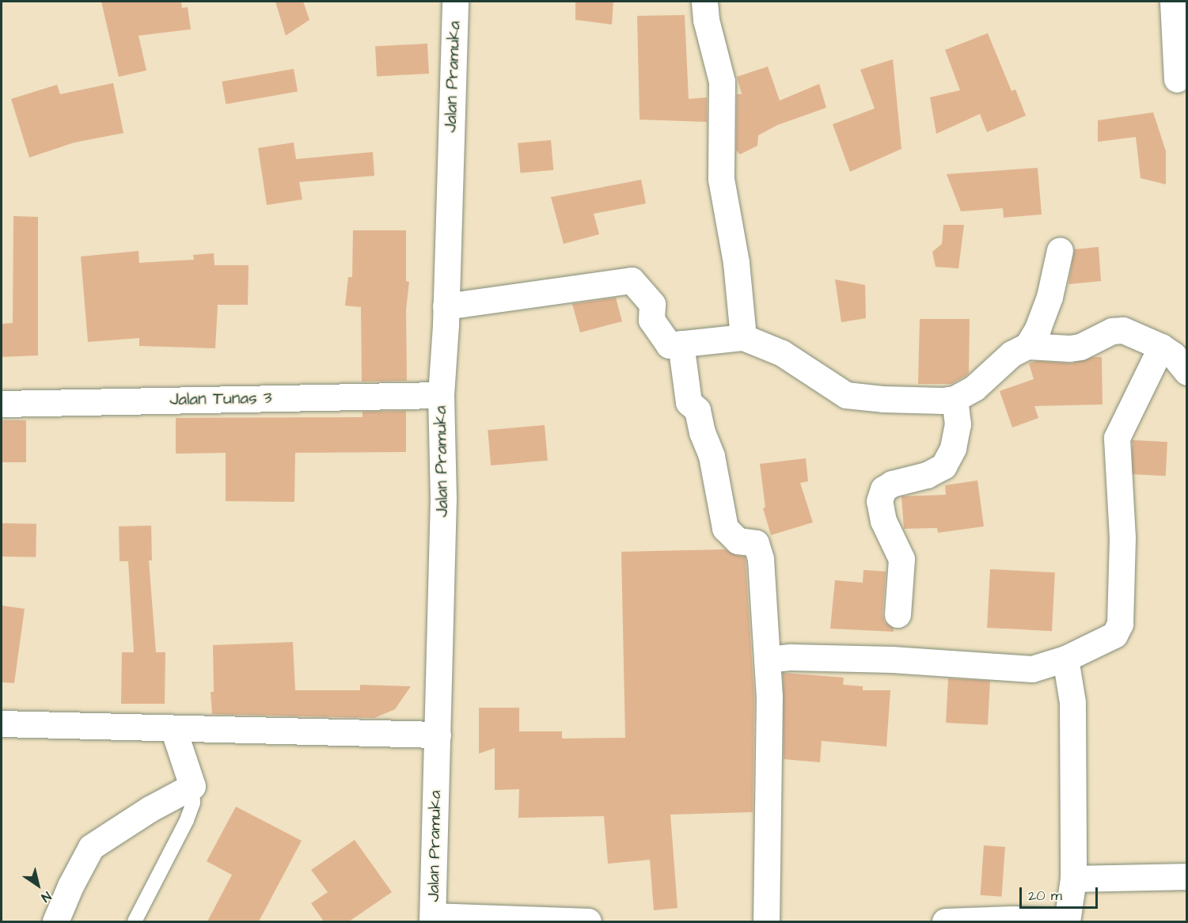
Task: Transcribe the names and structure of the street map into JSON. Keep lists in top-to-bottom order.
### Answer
{
  "streets": {
    "street": ["Jalan Pramuka", "Jalan Tunas 3"]
  },
  "crossings": [
    ["Jalan Pramuka", "Jalan Tunas 3"]
  ],
  "scale_bar": "20 m",
  "north": "bottom right"
}
